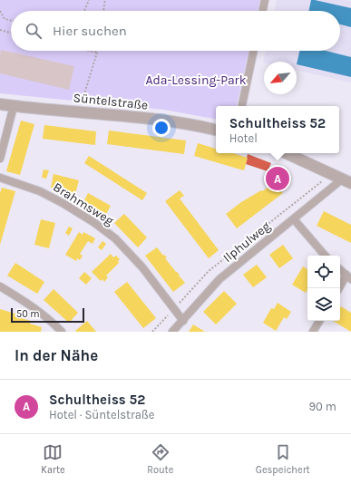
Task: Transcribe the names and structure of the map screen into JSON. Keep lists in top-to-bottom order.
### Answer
{
  "streets": {
    "street": ["Süntelstraße", "Brahmsweg", "Ilphulweg"]
  },
  "crossings": [
    ["Brahmsweg", "Ilphulweg"]
  ],
  "parks": ["Ada-Lessing-Park"],
  "scale_bar": "50 m",
  "north": "bottom left",
  "page": {
    "search": "Hier suchen",
    "popup": ["Schultheiss 52", "Hotel"],
    "pins": "A",
    "scale": "50 m",
    "heading": "In der Nähe",
    "list": [
      {
        "mark": "A",
        "name": "Schultheiss 52",
        "note": "Hotel · Süntelstraße",
        "value": "90 m"
      }
    ],
    "nav": ["Karte", "Route", "Gespeichert"]
  }
}
